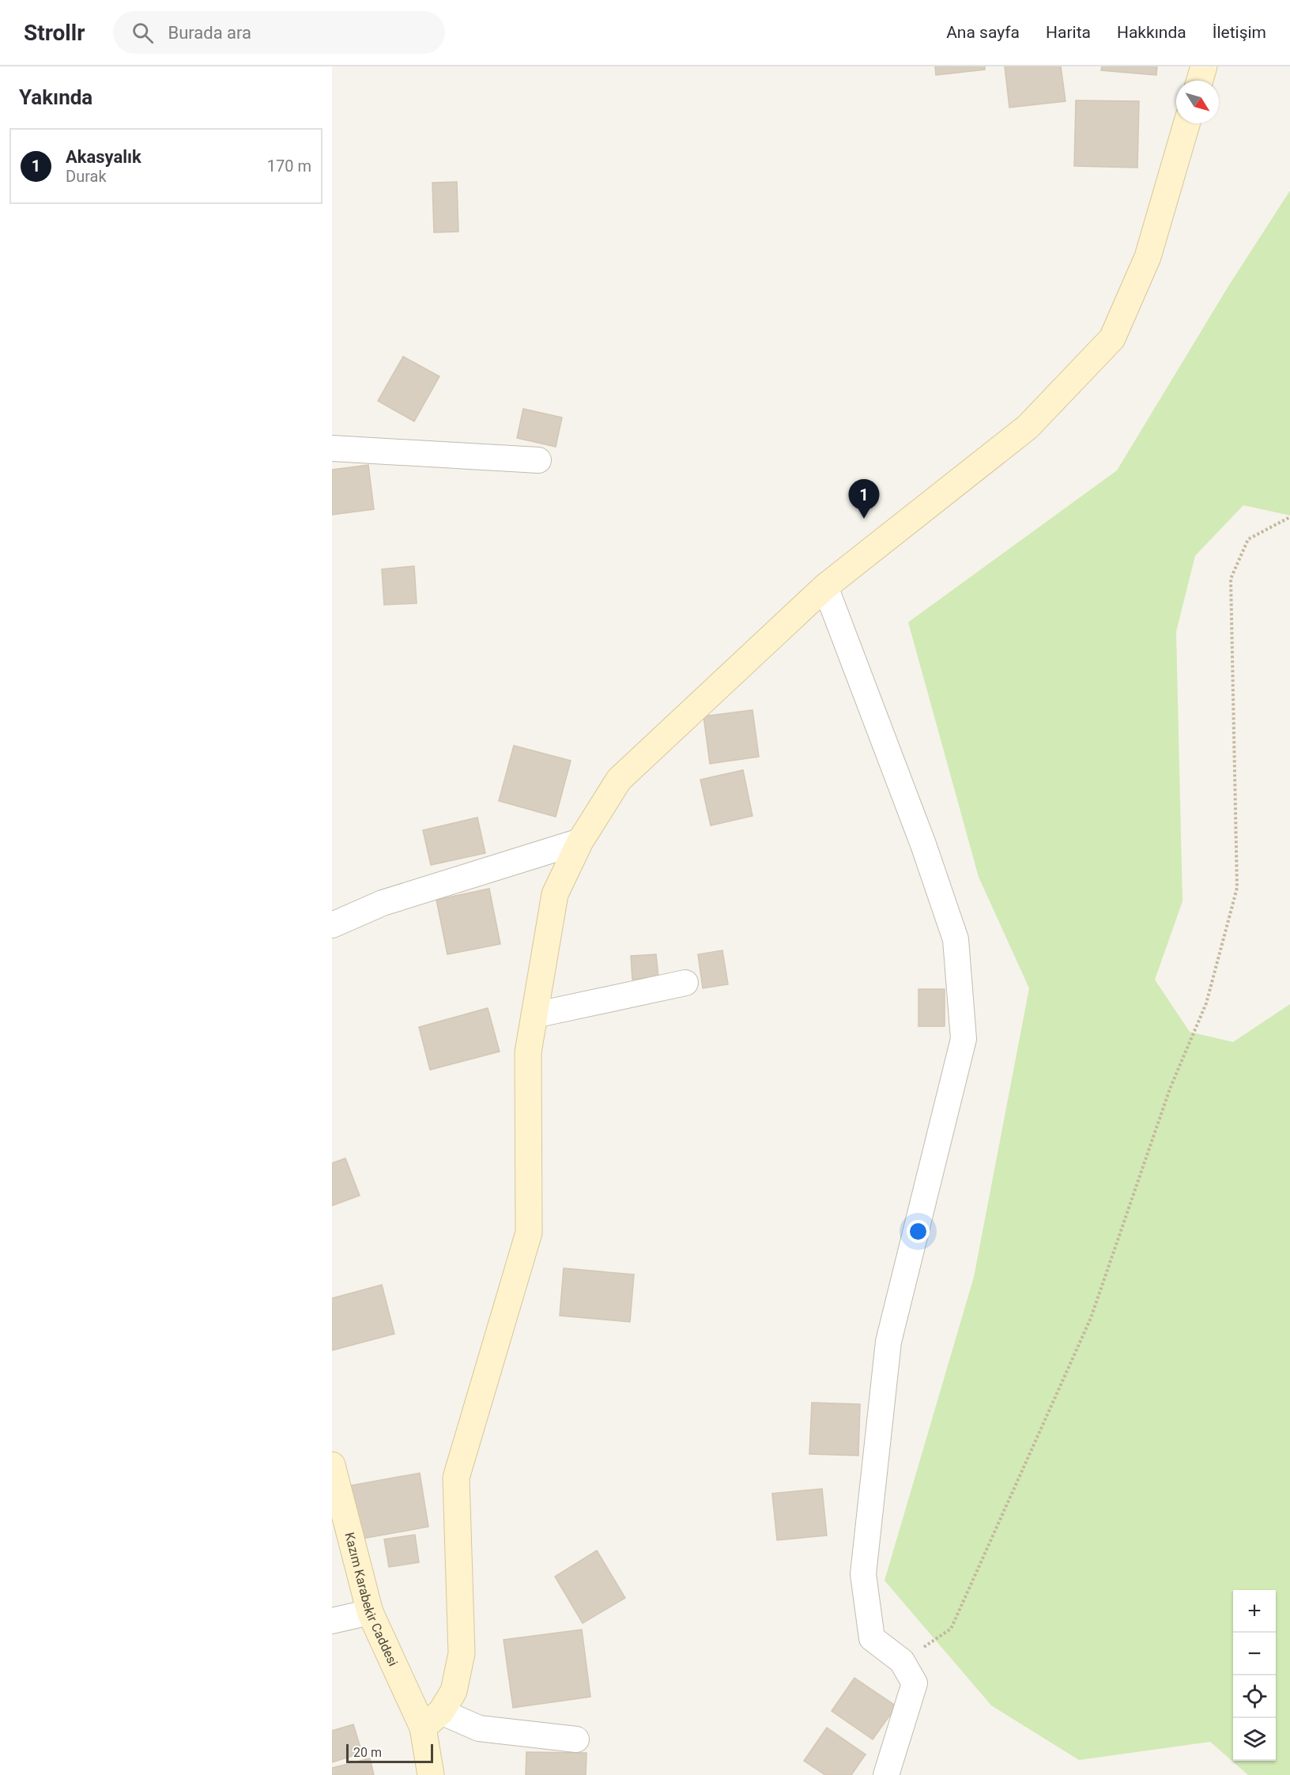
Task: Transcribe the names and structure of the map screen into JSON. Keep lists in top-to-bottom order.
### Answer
{
  "streets": {
    "street": ["Kazım Karabekir Caddesi"]
  },
  "scale_bar": "20 m",
  "north": "bottom right",
  "page": {
    "header": "Strollr",
    "search": "Burada ara",
    "nav": [
      "Ana sayfa",
      "Harita",
      "Hakkında",
      "İletişim"
    ],
    "heading": "Yakında",
    "list": [
      {
        "mark": "1",
        "name": "Akasyalık",
        "note": "Durak",
        "value": "170 m"
      }
    ],
    "pins": "1",
    "map_buttons": ["+", "−"],
    "scale": "20 m"
  }
}
